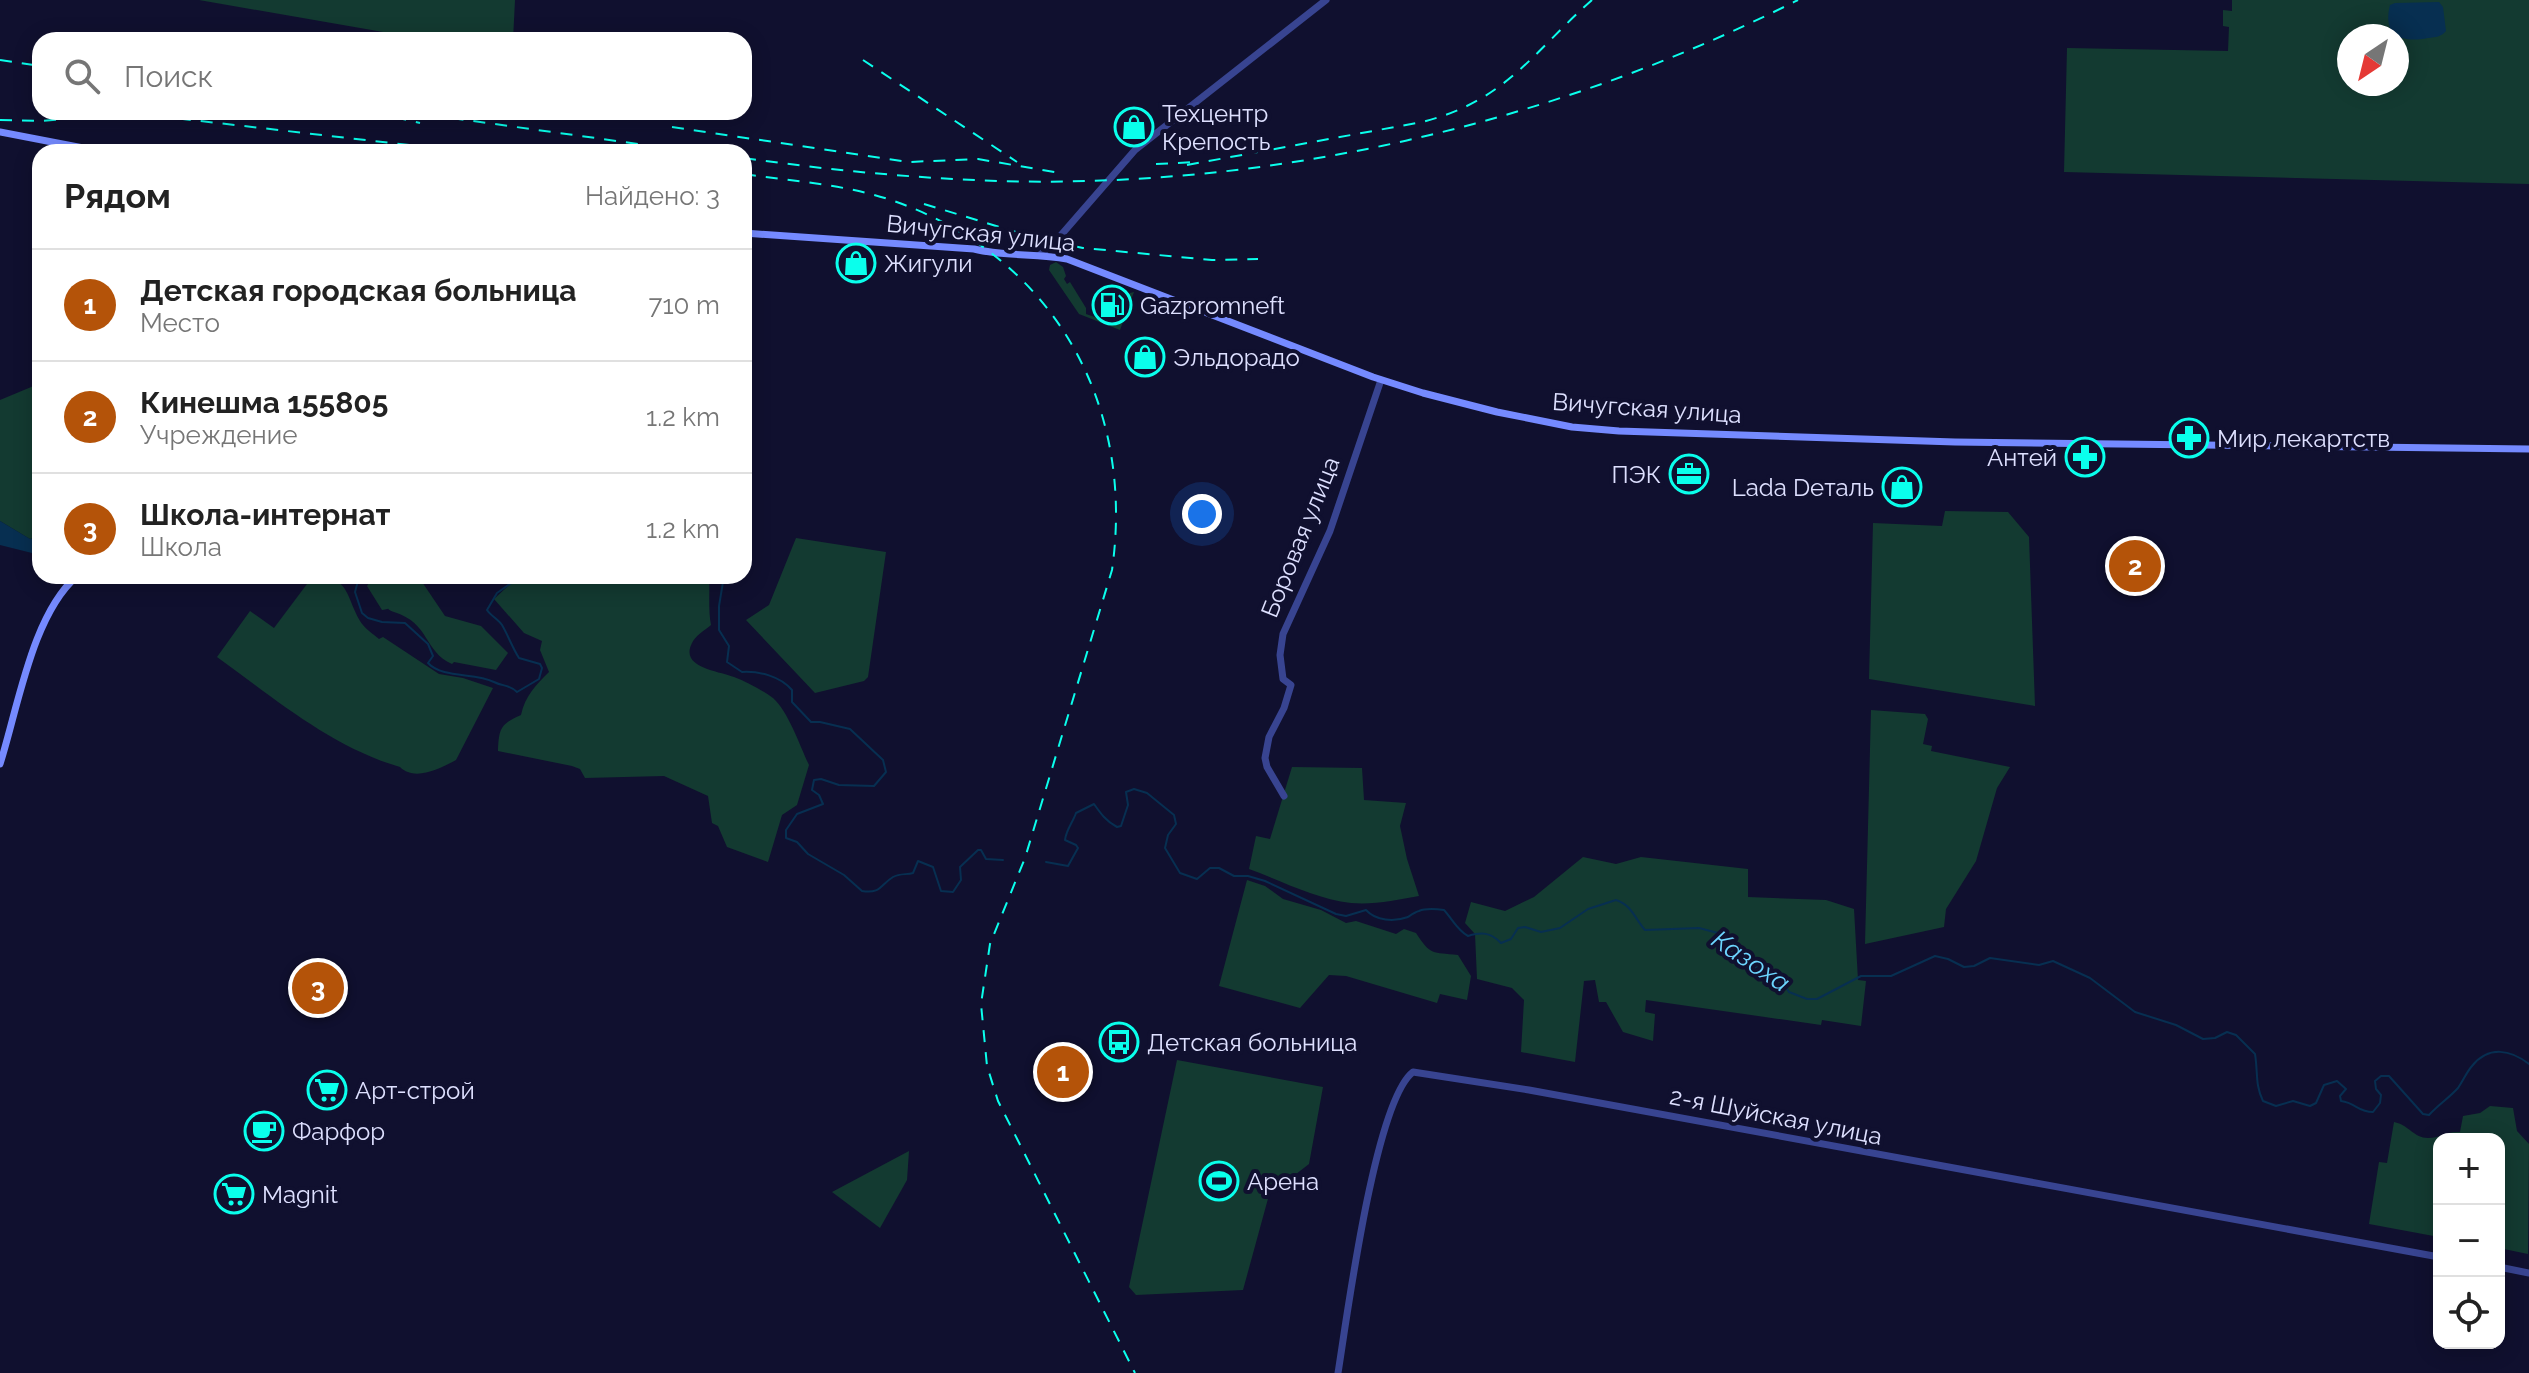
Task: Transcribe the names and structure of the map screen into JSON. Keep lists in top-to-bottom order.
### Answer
{
  "streets": {
    "main road": ["Вичугская улица"],
    "street": ["Боровая улица", "2-я Шуйская улица"]
  },
  "crossings": [
    ["Вичугская улица", "Боровая улица"]
  ],
  "water": ["Казоха"],
  "places": {
    "shop": [
      "Техцентр Крепость",
      "Жигули",
      "Эльдорадо",
      "Lada Dеталь"
    ],
    "fuel station": ["Gazpromneft"],
    "pharmacy": ["Мир лекартств", "Антей"],
    "office": ["ПЭК"],
    "bus stop": ["Детская больница"],
    "supermarket": ["Арт-строй", "Magnit"],
    "cafe": ["Фарфор"],
    "sports": ["Арена"]
  },
  "north": "bottom left",
  "page": {
    "search": "Поиск",
    "heading": ["Рядом", "Найдено: 3"],
    "list": [
      {
        "mark": "1",
        "name": "Детская городская больница",
        "note": "Место",
        "value": "710 m"
      },
      {
        "mark": "2",
        "name": "Кинешма 155805",
        "note": "Учреждение",
        "value": "1.2 km"
      },
      {
        "mark": "3",
        "name": "Школа-интернат",
        "note": "Школа",
        "value": "1.2 km"
      }
    ],
    "pins": ["2", "3", "1"],
    "map_buttons": ["+", "−"]
  }
}
